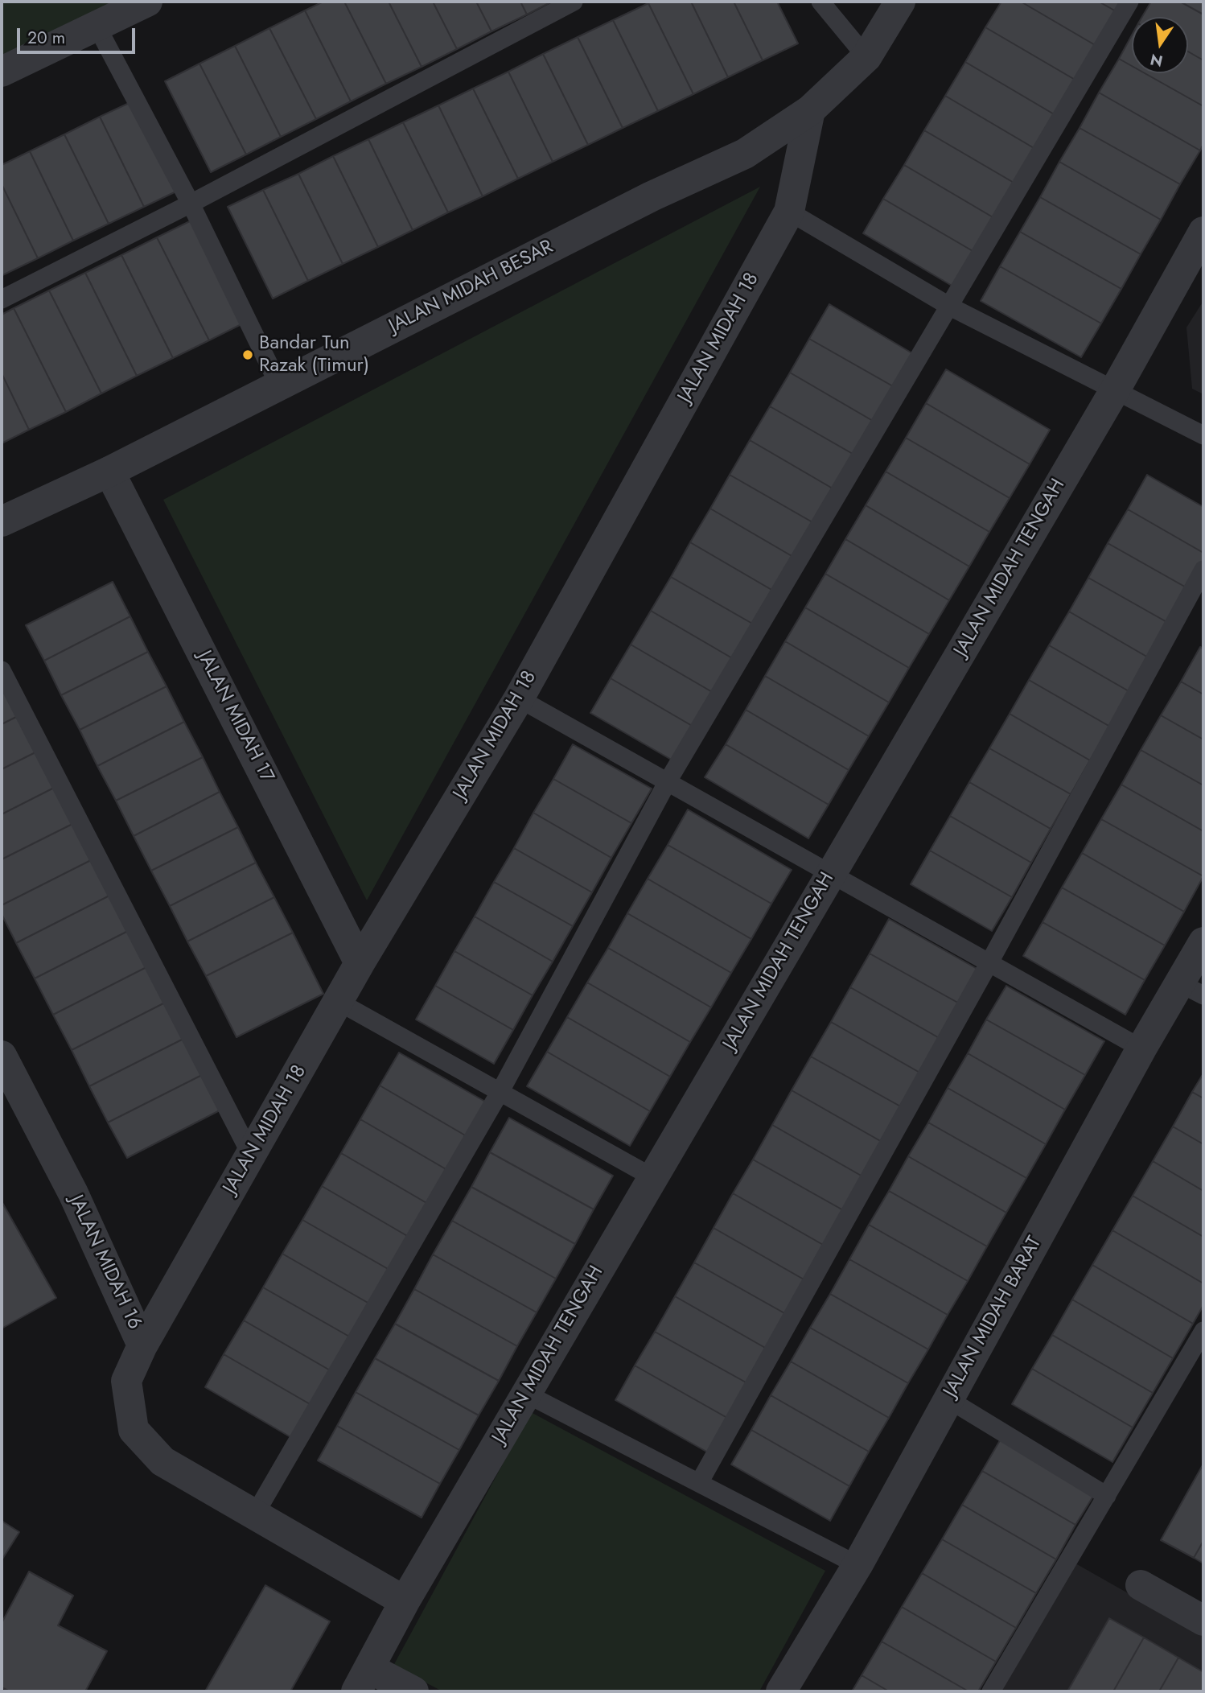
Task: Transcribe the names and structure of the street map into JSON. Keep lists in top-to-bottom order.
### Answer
{
  "streets": {
    "street": [
      "JALAN MIDAH BESAR",
      "JALAN MIDAH 18",
      "JALAN MIDAH TENGAH",
      "JALAN MIDAH 17",
      "JALAN MIDAH 16",
      "JALAN MIDAH BARAT"
    ]
  },
  "crossings": [
    ["JALAN MIDAH BESAR", "JALAN MIDAH 18"],
    ["JALAN MIDAH BESAR", "JALAN MIDAH 17"],
    ["JALAN MIDAH 18", "JALAN MIDAH 17"],
    ["JALAN MIDAH 18", "JALAN MIDAH 16"],
    ["JALAN MIDAH TENGAH", "JALAN MIDAH 16"]
  ],
  "places": ["Bandar Tun Razak (Timur)"],
  "scale_bar": "20 m",
  "north": "bottom"
}
